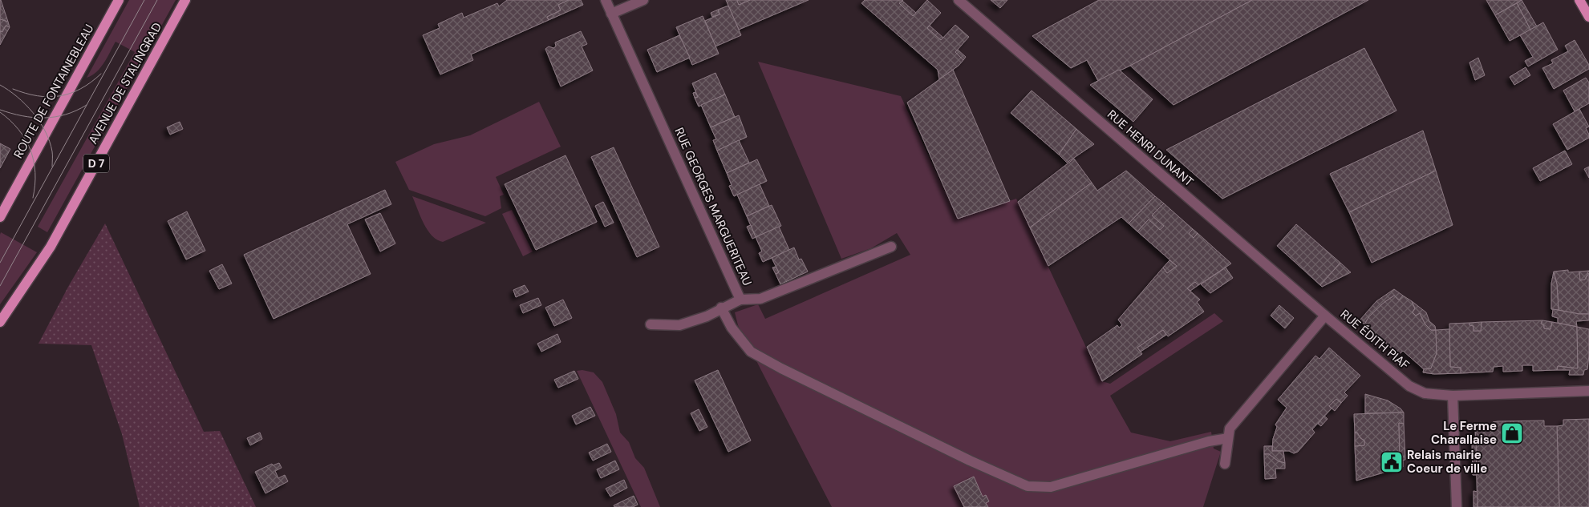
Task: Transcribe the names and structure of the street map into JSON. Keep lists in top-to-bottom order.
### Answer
{
  "streets": {
    "main road": ["AVENUE DE STALINGRAD", "ROUTE DE FONTAINEBLEAU", "D 7"],
    "street": ["RUE HENRI DUNANT", "RUE GEORGES MARGUERITEAU", "RUE ÉDITH PIAF"]
  },
  "crossings": [
    ["RUE HENRI DUNANT", "RUE ÉDITH PIAF"]
  ],
  "places": {
    "shop": ["Le Ferme Charallaise"],
    "public building": ["Relais mairie Coeur de ville"]
  }
}
